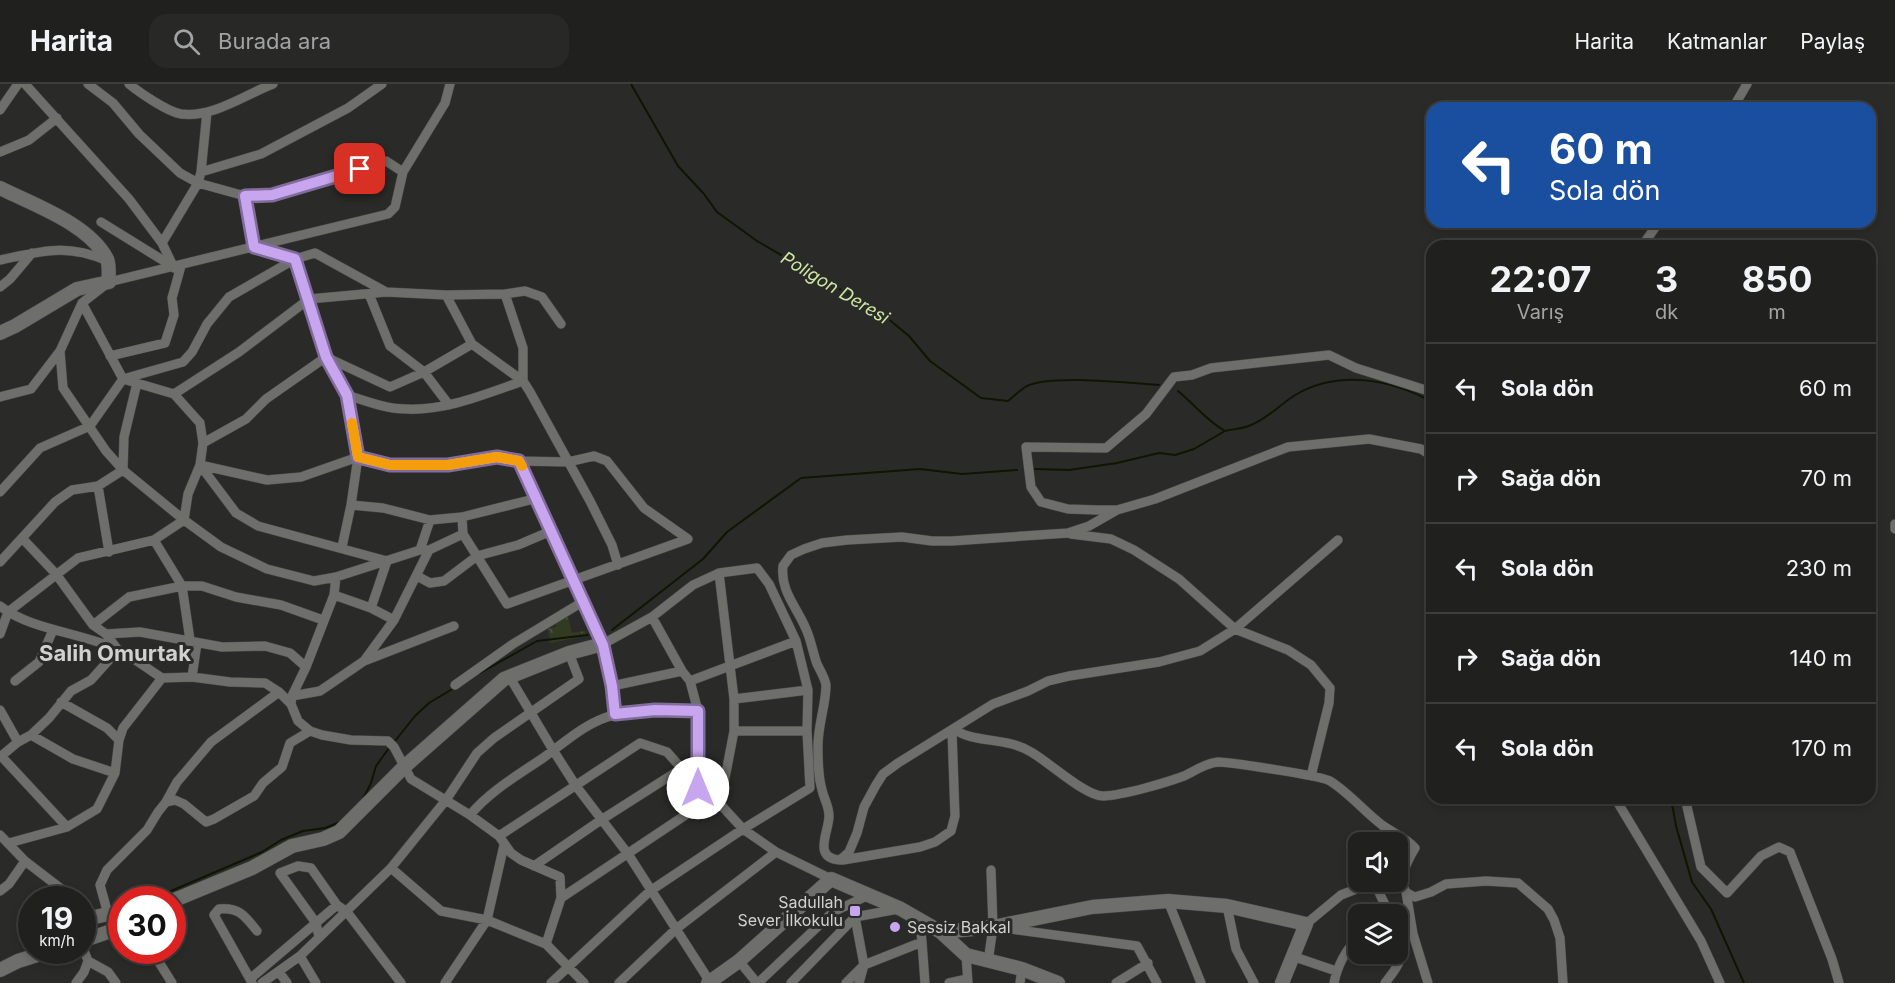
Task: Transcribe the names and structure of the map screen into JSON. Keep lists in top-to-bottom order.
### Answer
{
  "districts": ["Salih Omurtak"],
  "water": ["Poligon Deresi"],
  "places": {
    "transit": ["Sadullah Sever İlkokulu"],
    "other": ["Sessiz Bakkal"]
  },
  "page": {
    "header": "Harita",
    "search": "Burada ara",
    "nav": ["Harita", "Katmanlar", "Paylaş"],
    "turn": ["60 m", "Sola dön"],
    "eta": [
      "22:07",
      "Varış",
      "3",
      "dk",
      "850",
      "m"
    ],
    "list": [
      {
        "name": "Sola dön",
        "value": "60 m"
      },
      {
        "name": "Sağa dön",
        "value": "70 m"
      },
      {
        "name": "Sola dön",
        "value": "230 m"
      },
      {
        "name": "Sağa dön",
        "value": "140 m"
      },
      {
        "name": "Sola dön",
        "value": "170 m"
      }
    ],
    "speed": "19 km/h",
    "limit": "30"
  }
}
